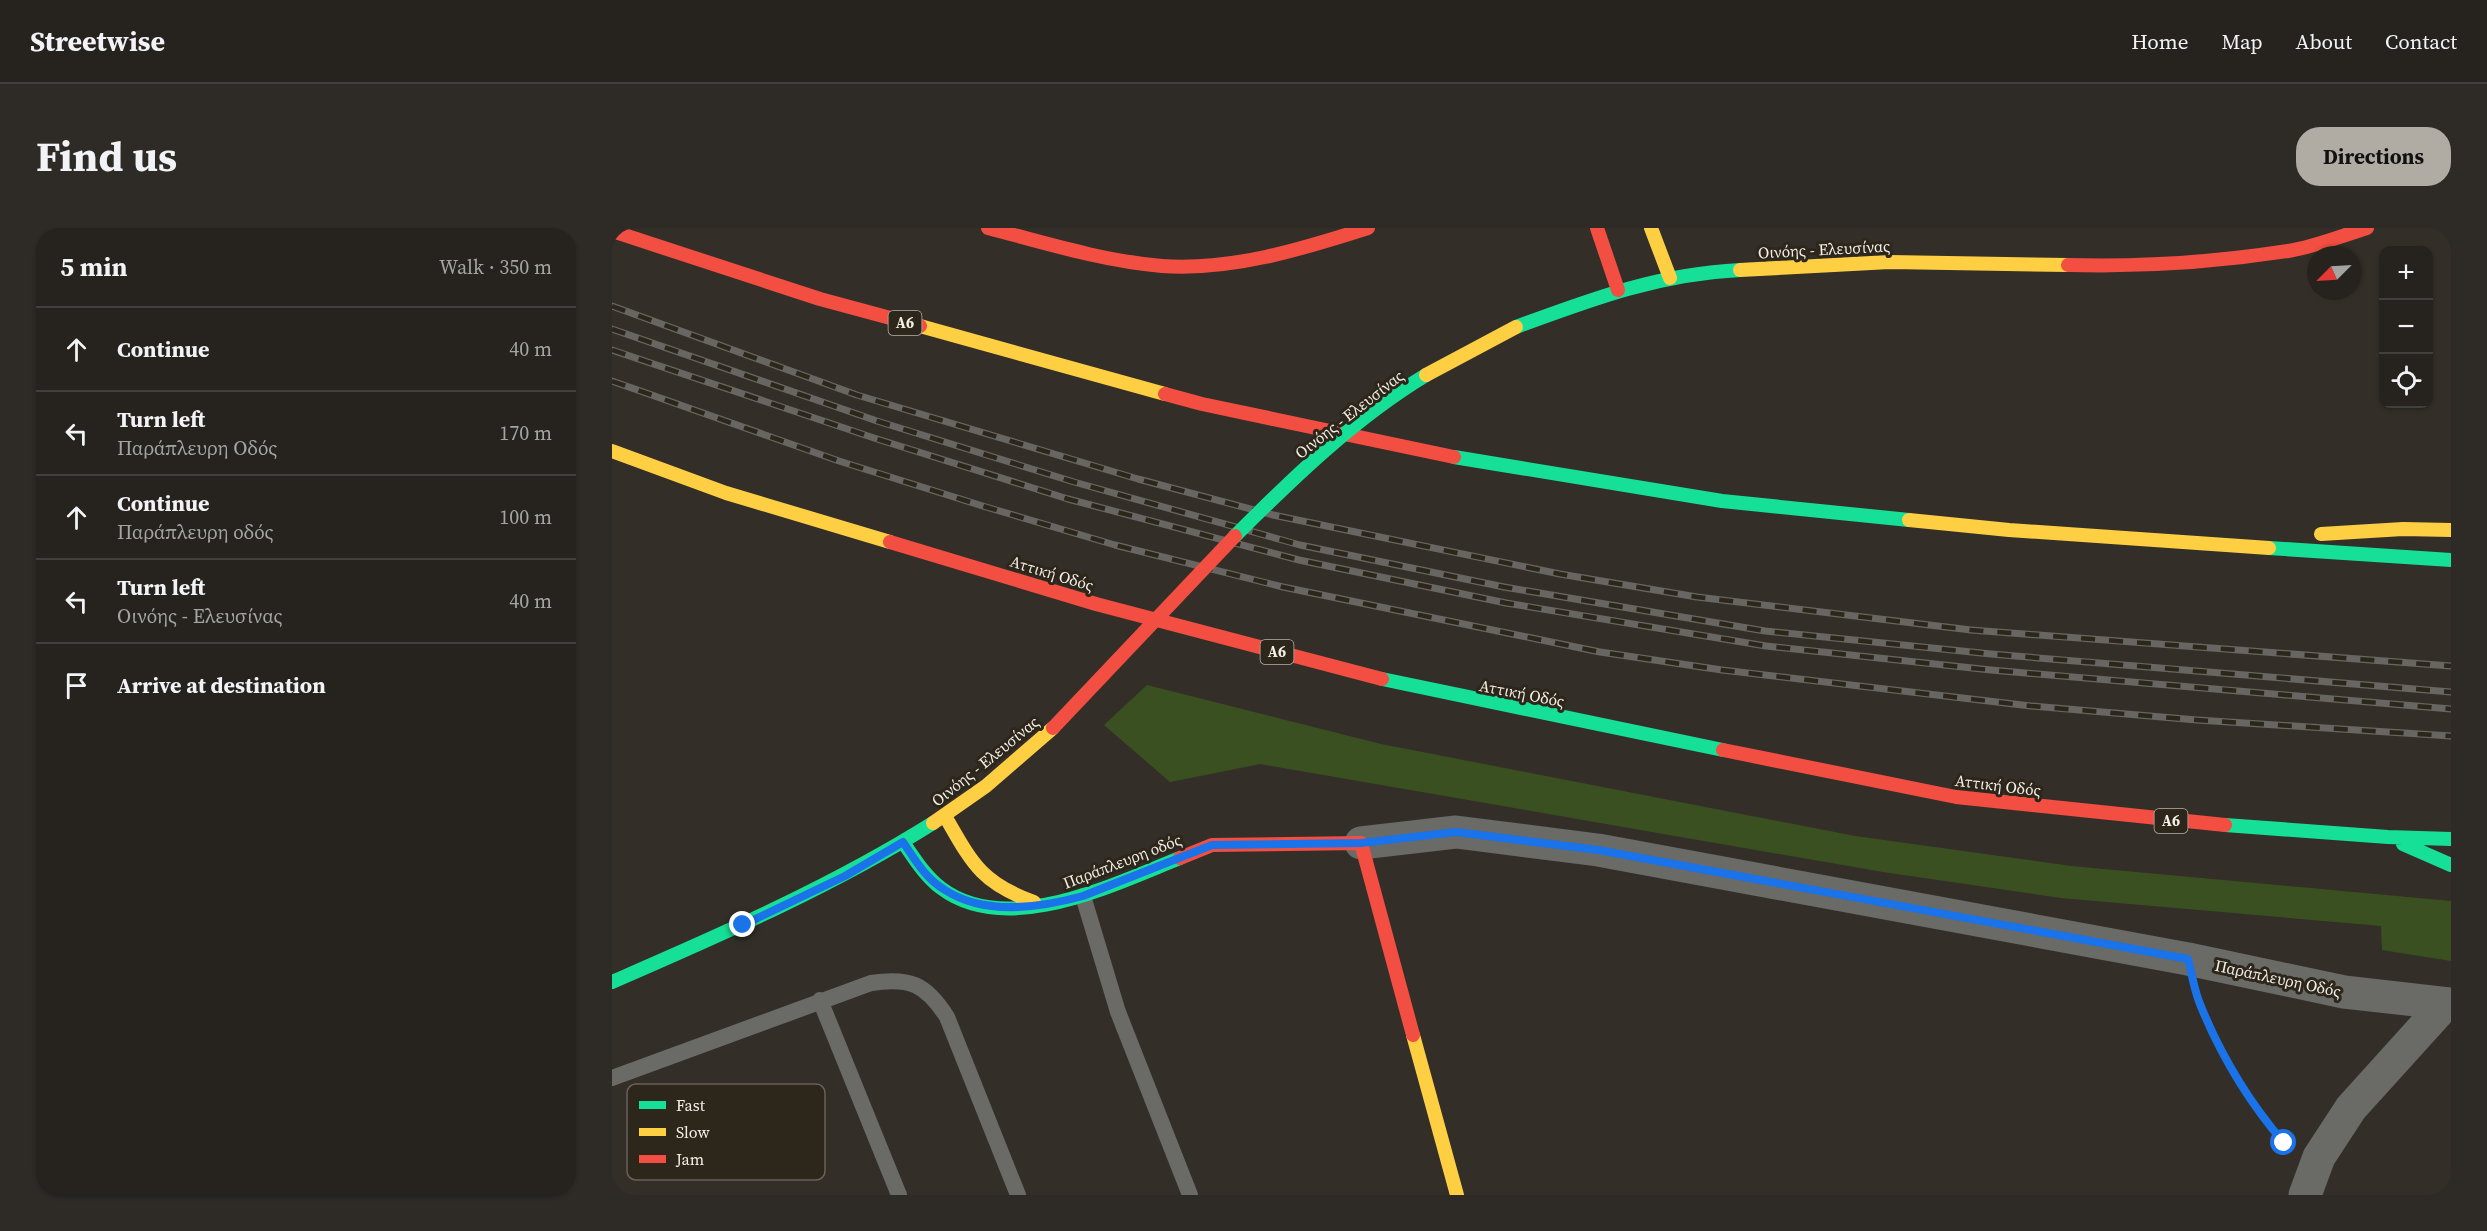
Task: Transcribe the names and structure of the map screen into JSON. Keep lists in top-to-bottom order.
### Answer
{
  "streets": {
    "main road": [
      "Οινόης - Ελευσίνας",
      "Α6",
      "Αττική Οδός",
      "Παράπλευρη οδός"
    ],
    "street": ["Παράπλευρη Οδός"]
  },
  "crossings": [
    ["Οινόης - Ελευσίνας", "Παράπλευρη οδός"],
    ["Παράπλευρη οδός", "Παράπλευρη Οδός"]
  ],
  "legend": ["Fast", "Slow", "Jam"],
  "north": "bottom left",
  "page": {
    "header": "Streetwise",
    "nav": [
      "Home",
      "Map",
      "About",
      "Contact"
    ],
    "title": "Find us",
    "buttons": "Directions",
    "heading": ["5 min", "Walk · 350 m"],
    "map_buttons": ["+", "−"],
    "list": [
      ["Continue", "40 m"],
      ["Turn left", "Παράπλευρη Οδός", "170 m"],
      ["Continue", "Παράπλευρη οδός", "100 m"],
      ["Turn left", "Οινόης - Ελευσίνας", "40 m"],
      "Arrive at destination"
    ]
  }
}
